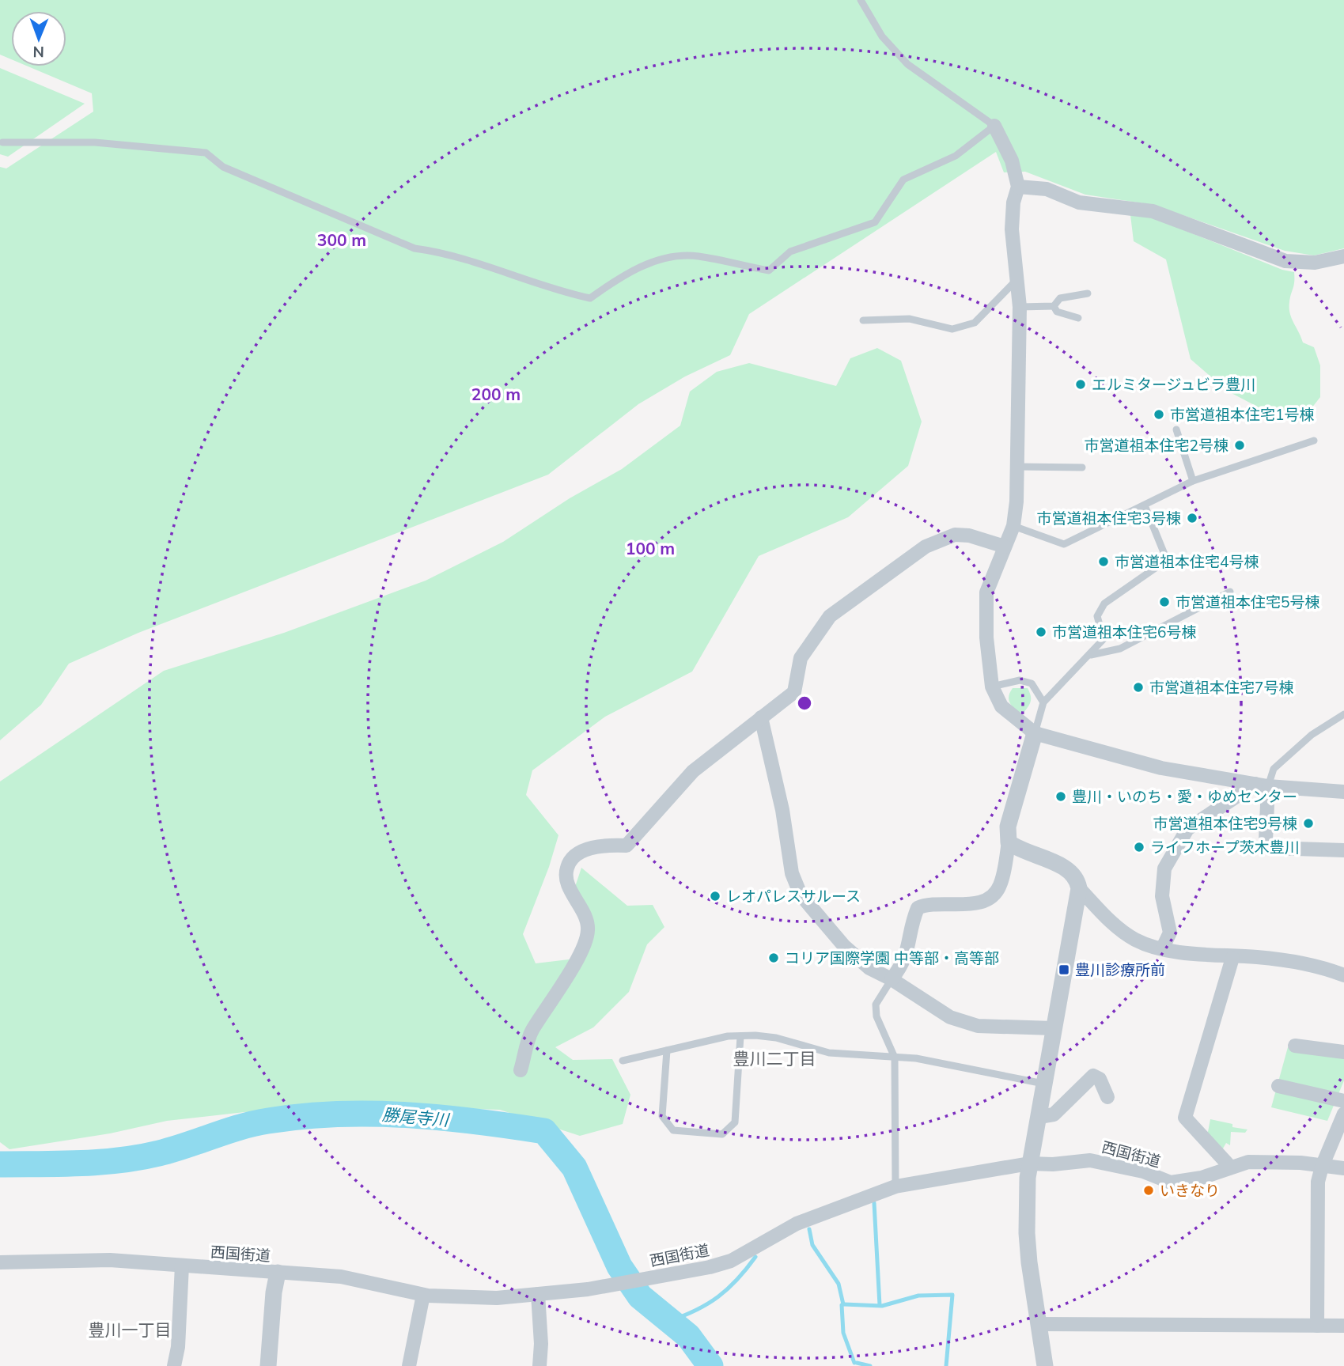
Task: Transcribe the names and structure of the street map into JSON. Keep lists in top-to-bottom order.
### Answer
{
  "streets": {
    "street": ["西国街道"]
  },
  "districts": ["豊川二丁目", "豊川一丁目"],
  "water": ["勝尾寺川"],
  "places": {
    "other": [
      "エルミタージュビラ豊川",
      "市営道祖本住宅1号棟",
      "市営道祖本住宅2号棟",
      "市営道祖本住宅3号棟",
      "市営道祖本住宅4号棟",
      "市営道祖本住宅5号棟",
      "市営道祖本住宅6号棟",
      "市営道祖本住宅7号棟",
      "豊川・いのち・愛・ゆめセンター",
      "市営道祖本住宅9号棟",
      "ライフホープ茨木豊川",
      "レオパレスサルース",
      "コリア国際学園 中等部・高等部",
      "いきなり"
    ],
    "transit": ["豊川診療所前"]
  },
  "north": "bottom",
  "rings": ["300 m", "200 m", "100 m"]
}
